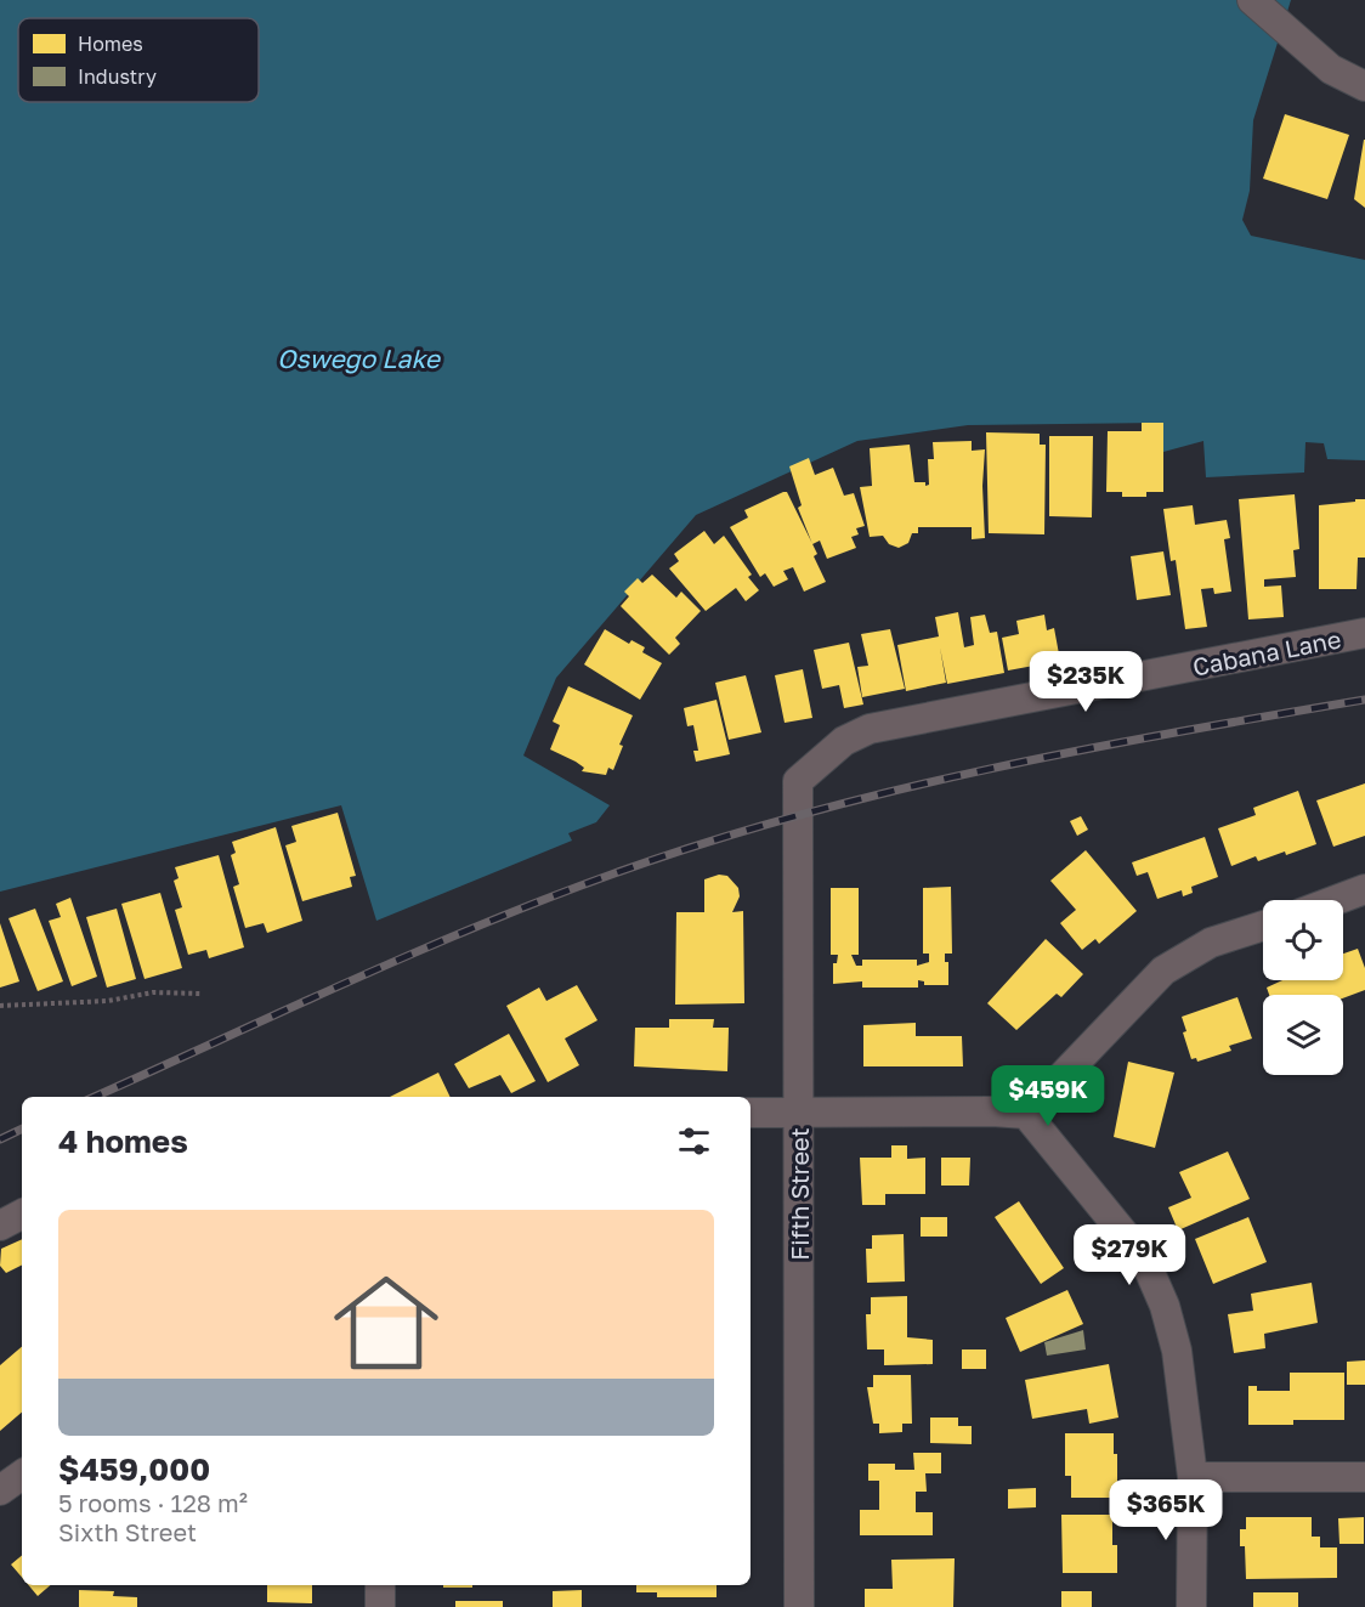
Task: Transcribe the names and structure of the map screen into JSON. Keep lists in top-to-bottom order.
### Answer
{
  "streets": {
    "street": ["Cabana Lane", "Fifth Street"]
  },
  "crossings": [
    ["Cabana Lane", "Fifth Street"]
  ],
  "water": ["Oswego Lake"],
  "legend": ["Homes", "Industry"],
  "page": {
    "price": [
      "$235K",
      "$459K",
      "$279K",
      "$365K"
    ],
    "heading": "4 homes",
    "list": [
      {
        "name": "$459,000",
        "note": "5 rooms · 128 m² · Sixth Street"
      }
    ]
  }
}
